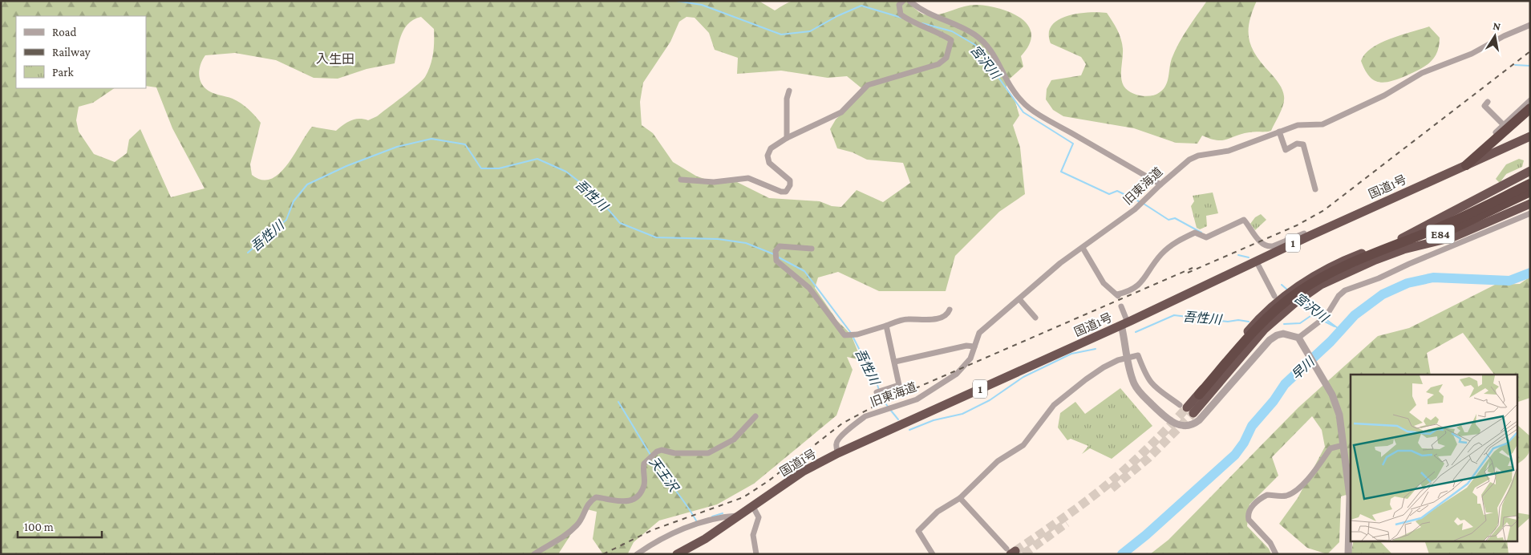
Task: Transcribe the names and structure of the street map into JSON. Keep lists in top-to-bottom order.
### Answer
{
  "streets": {
    "highway": ["国道1号", "E84", "1"],
    "street": ["旧東海道"]
  },
  "crossings": [
    ["旧東海道", "国道1号"]
  ],
  "districts": ["入生田"],
  "water": [
    "宮沢川",
    "吾性川",
    "早川",
    "天王沢"
  ],
  "legend": ["Road", "Railway", "Park"],
  "scale_bar": "100 m",
  "north": "top"
}
